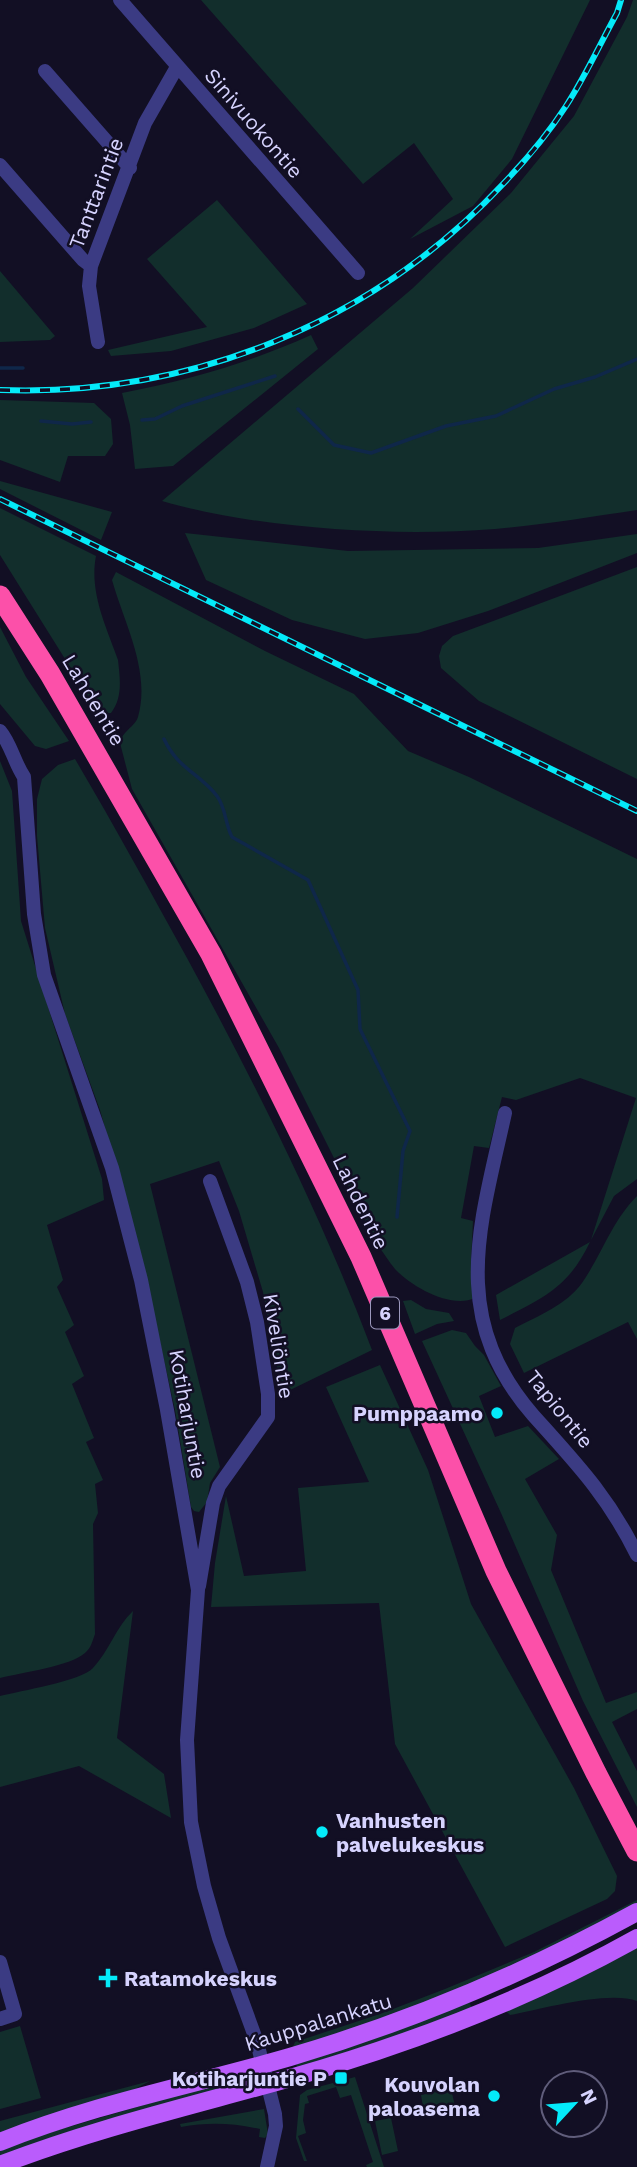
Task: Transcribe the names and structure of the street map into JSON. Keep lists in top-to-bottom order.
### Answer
{
  "streets": {
    "highway": ["Lahdentie", "6"],
    "main road": ["Kauppalankatu"],
    "street": [
      "Sinivuokontie",
      "Tanttarintie",
      "Kiveliöntie",
      "Tapiontie",
      "Kotiharjuntie"
    ]
  },
  "crossings": [
    ["Sinivuokontie", "Tanttarintie"],
    ["Kiveliöntie", "Kotiharjuntie"],
    ["Kotiharjuntie", "Kauppalankatu"]
  ],
  "places": {
    "other": ["Pumppaamo", "Vanhusten palvelukeskus", "Kouvolan paloasema"],
    "health": ["Ratamokeskus"],
    "transit": ["Kotiharjuntie P"]
  },
  "north": "top right"
}
